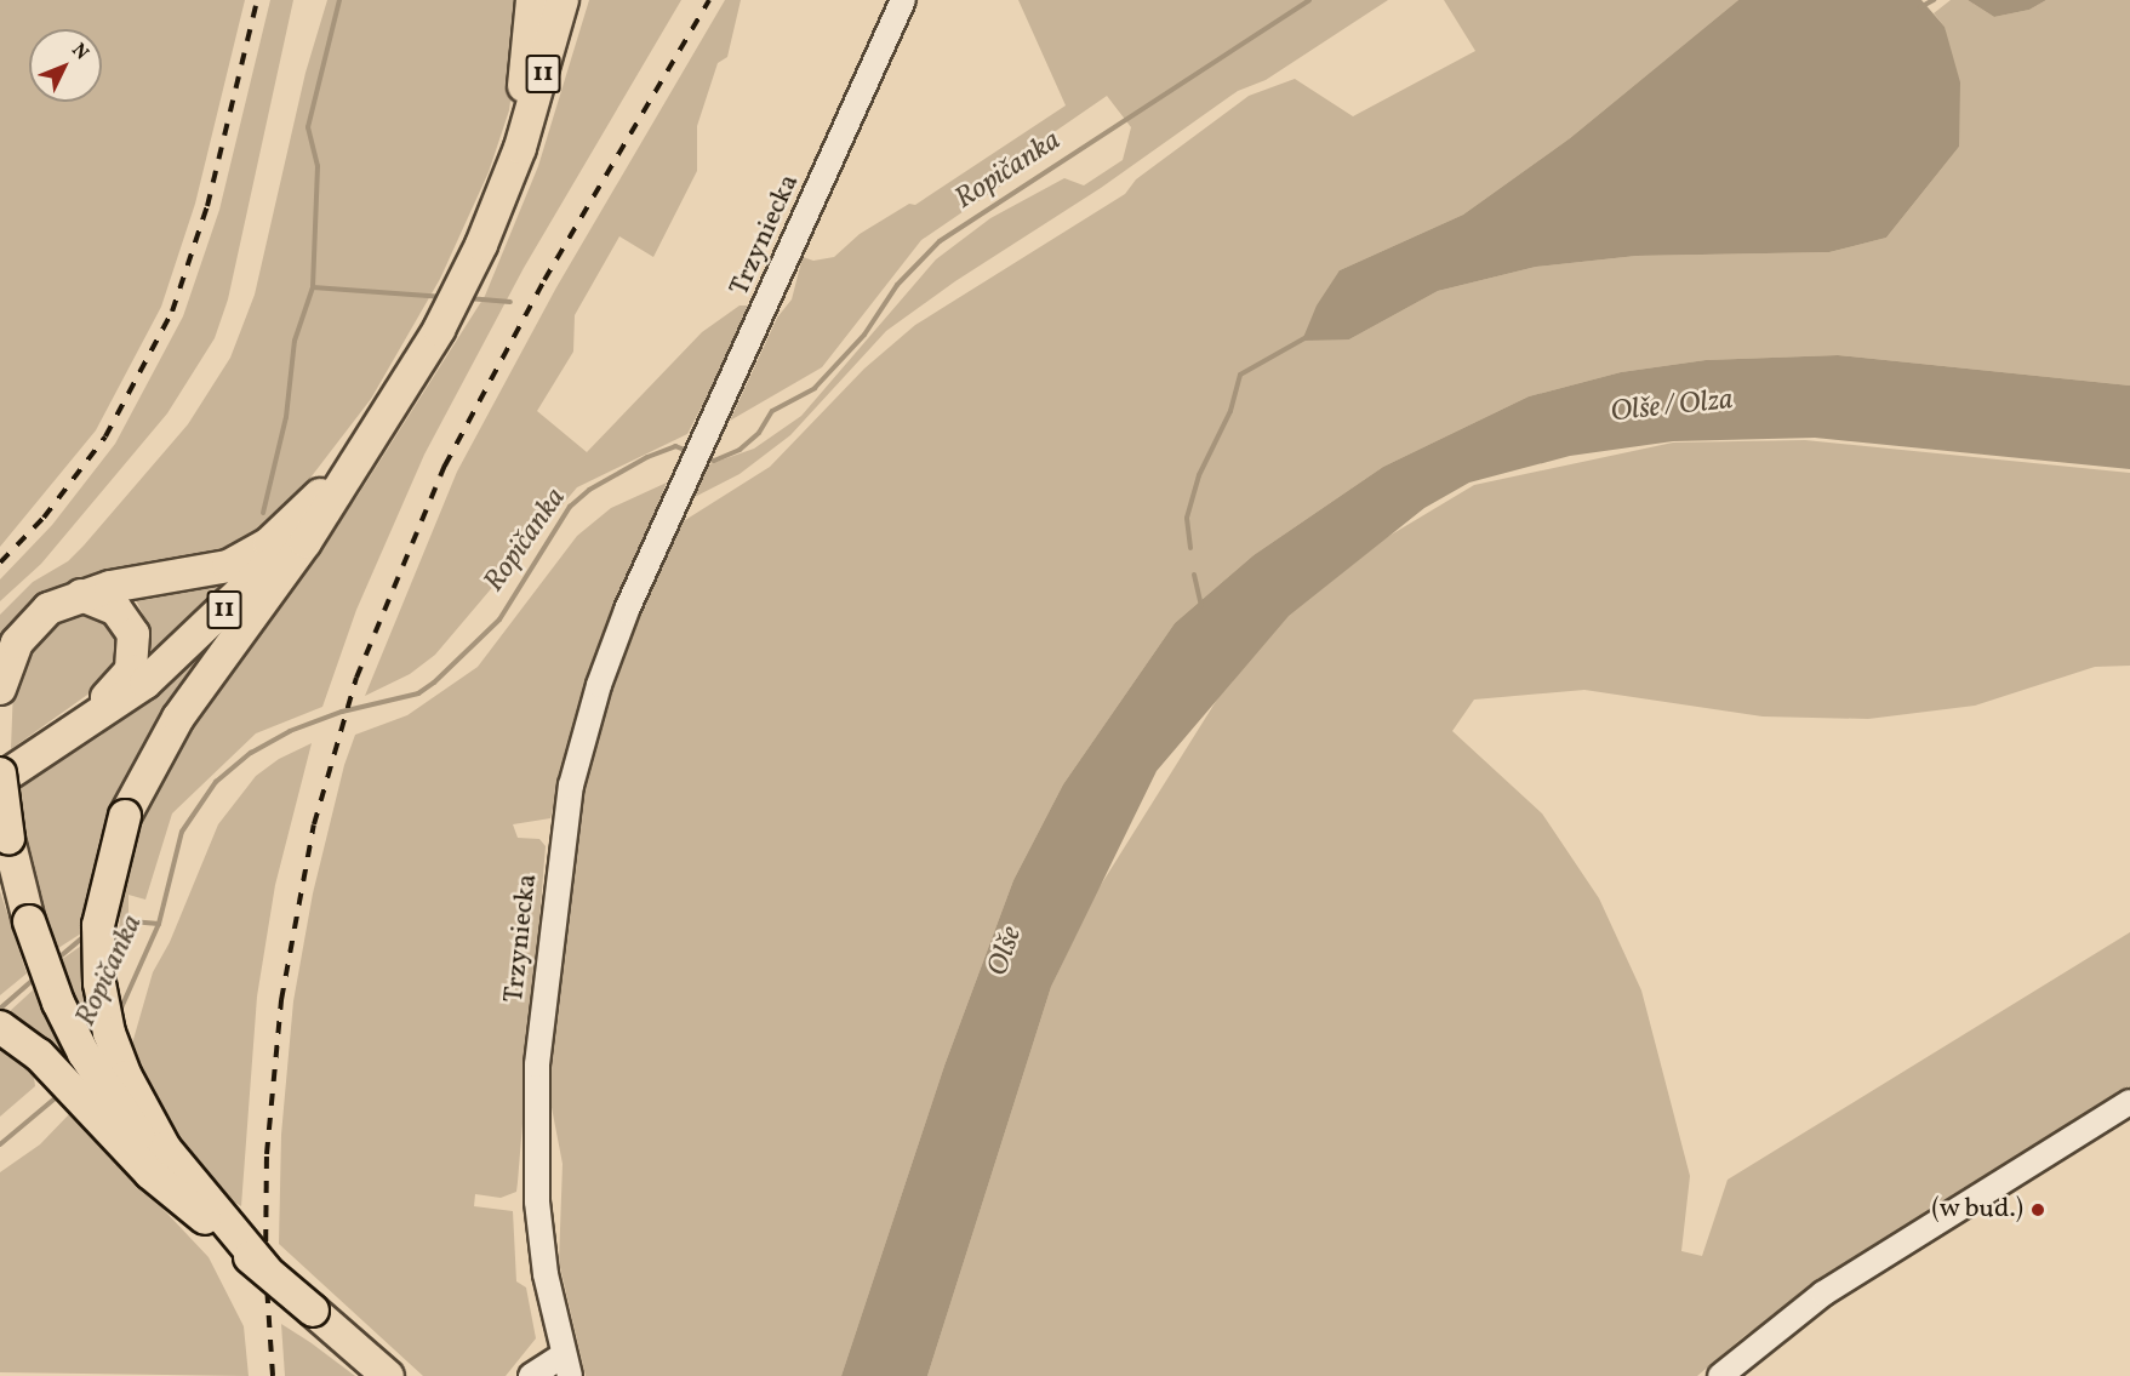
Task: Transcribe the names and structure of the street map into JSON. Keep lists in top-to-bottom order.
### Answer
{
  "streets": {
    "main road": ["11"],
    "street": ["Trzyniecka"]
  },
  "water": ["Ropičanka", "Olše / Olza", "Olše"],
  "places": ["(w bud.)"],
  "north": "top right"
}
